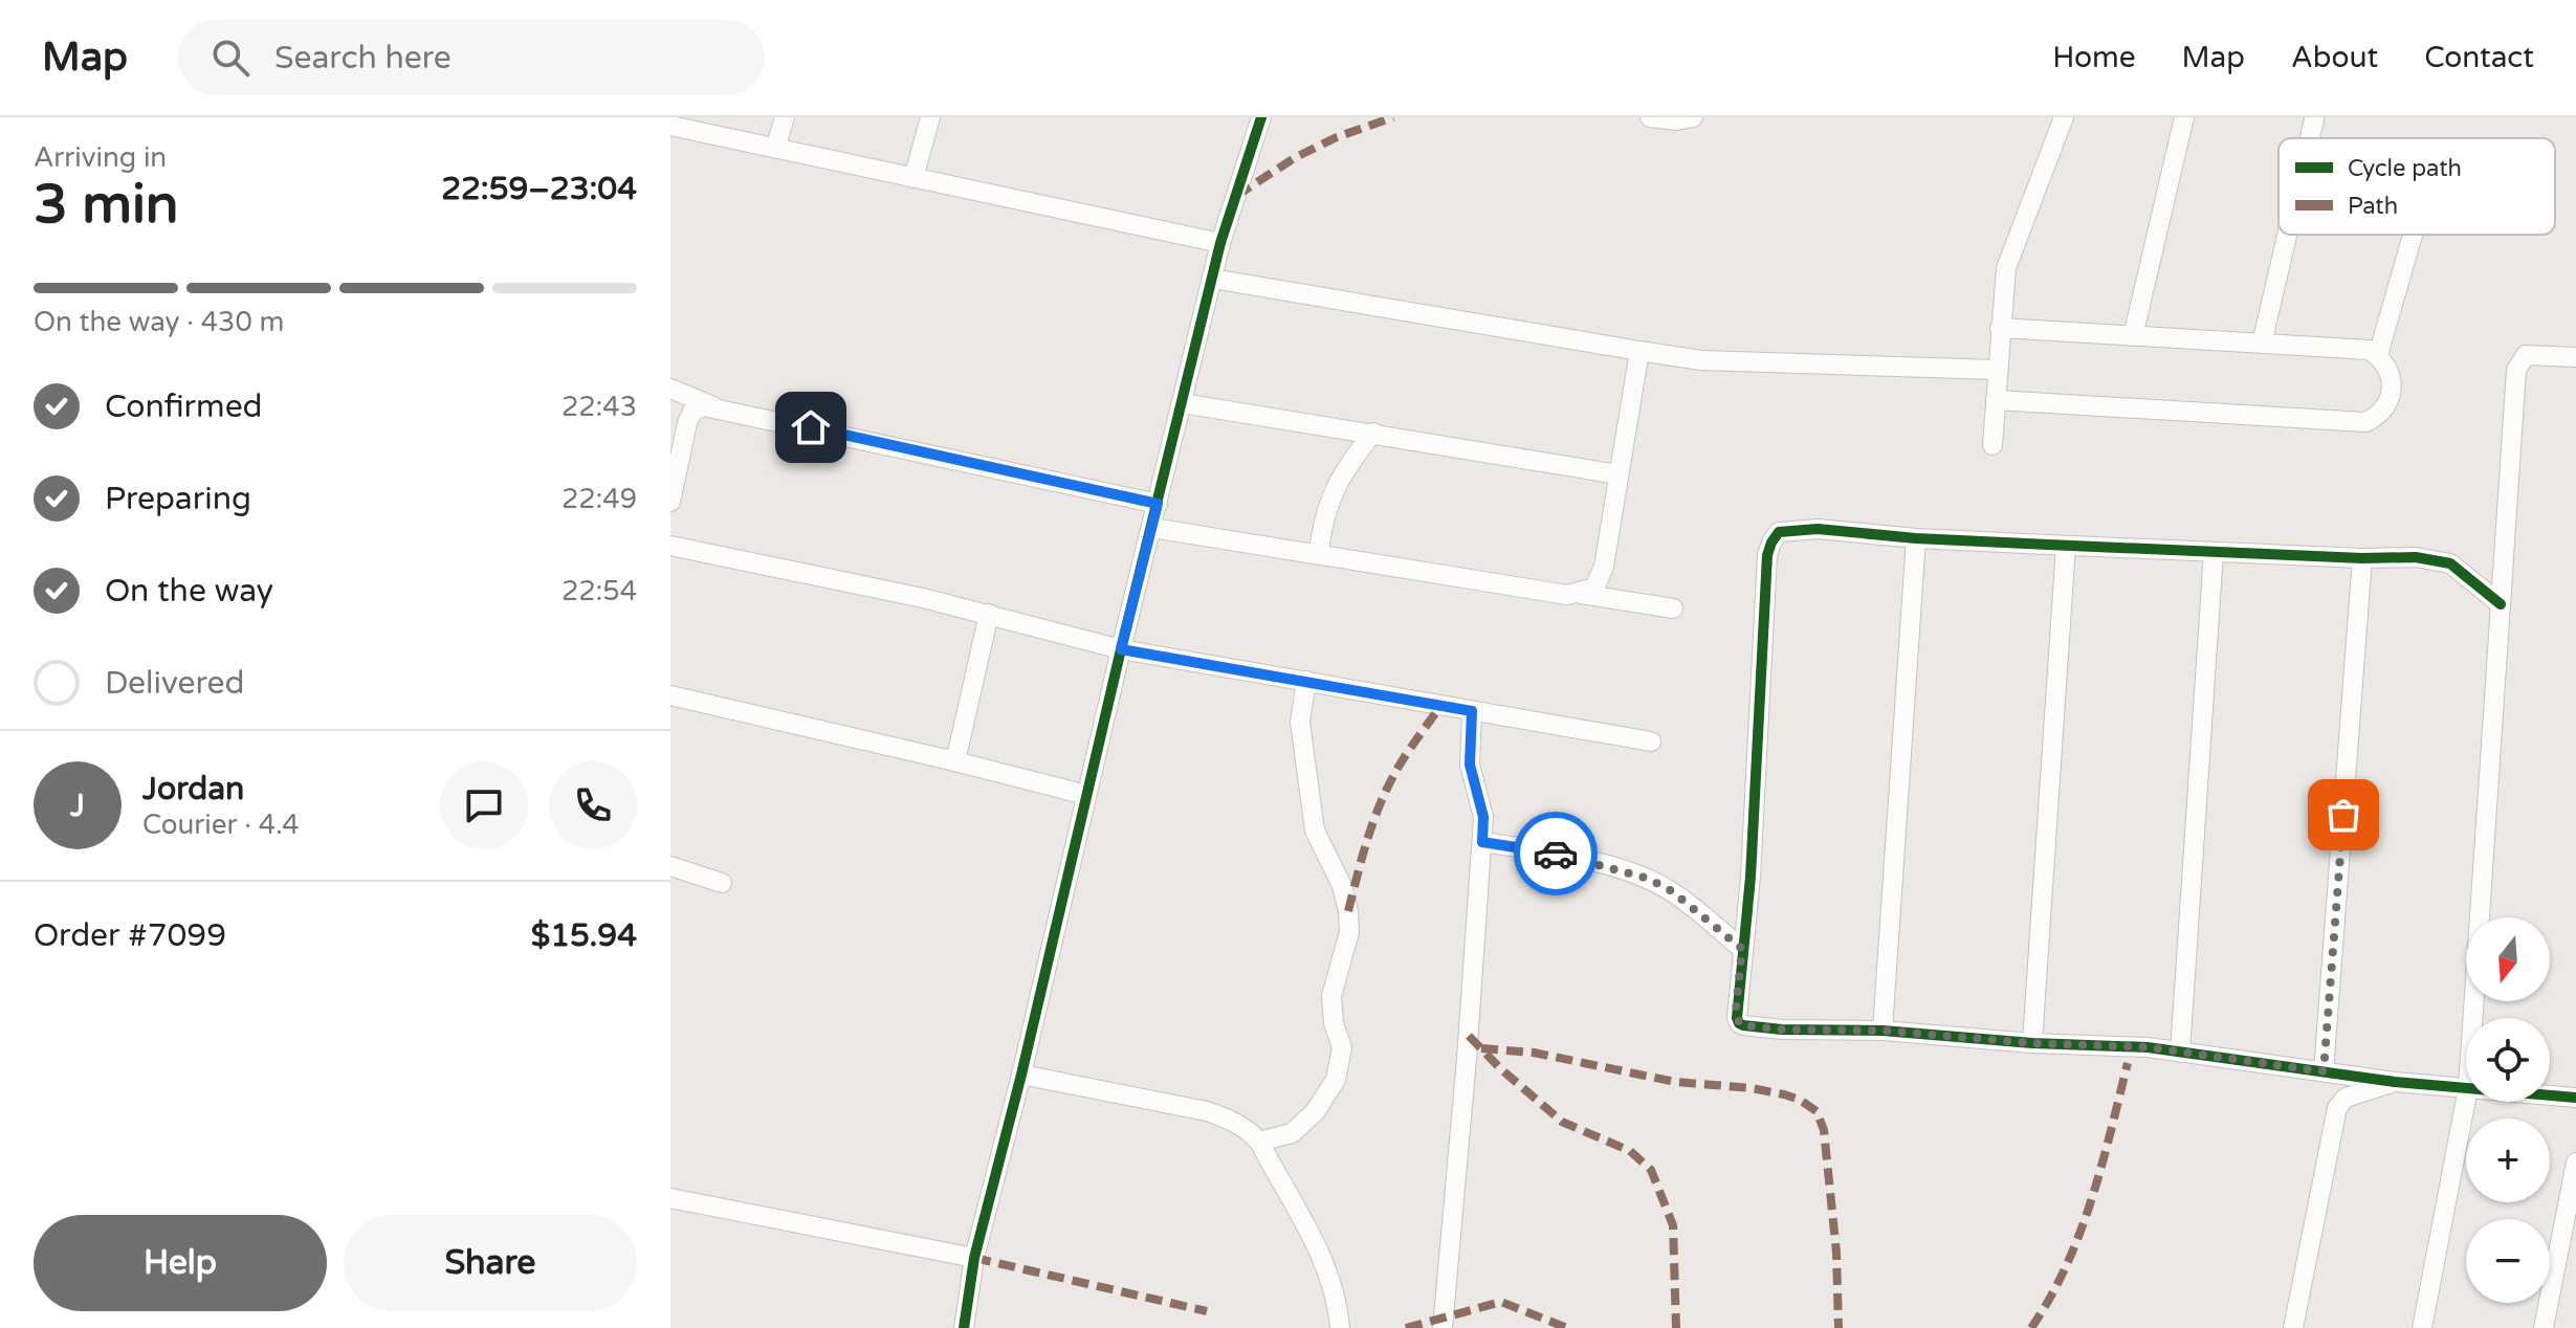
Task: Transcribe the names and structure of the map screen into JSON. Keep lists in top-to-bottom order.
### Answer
{
  "legend": ["Cycle path", "Path"],
  "north": "bottom",
  "page": {
    "header": "Map",
    "search": "Search here",
    "nav": [
      "Home",
      "Map",
      "About",
      "Contact"
    ],
    "heading": ["3 min", "Arriving in", "22:59–23:04"],
    "panel": [
      "Jordan",
      "Courier · 4.4",
      "Order #7099",
      "$15.94"
    ],
    "bar": "On the way · 430 m",
    "list": [
      ["Confirmed", "22:43"],
      ["Preparing", "22:49"],
      ["On the way", "22:54"],
      "Delivered"
    ],
    "round": "J",
    "map_buttons": ["+", "−"],
    "buttons": ["Help", "Share"]
  }
}
